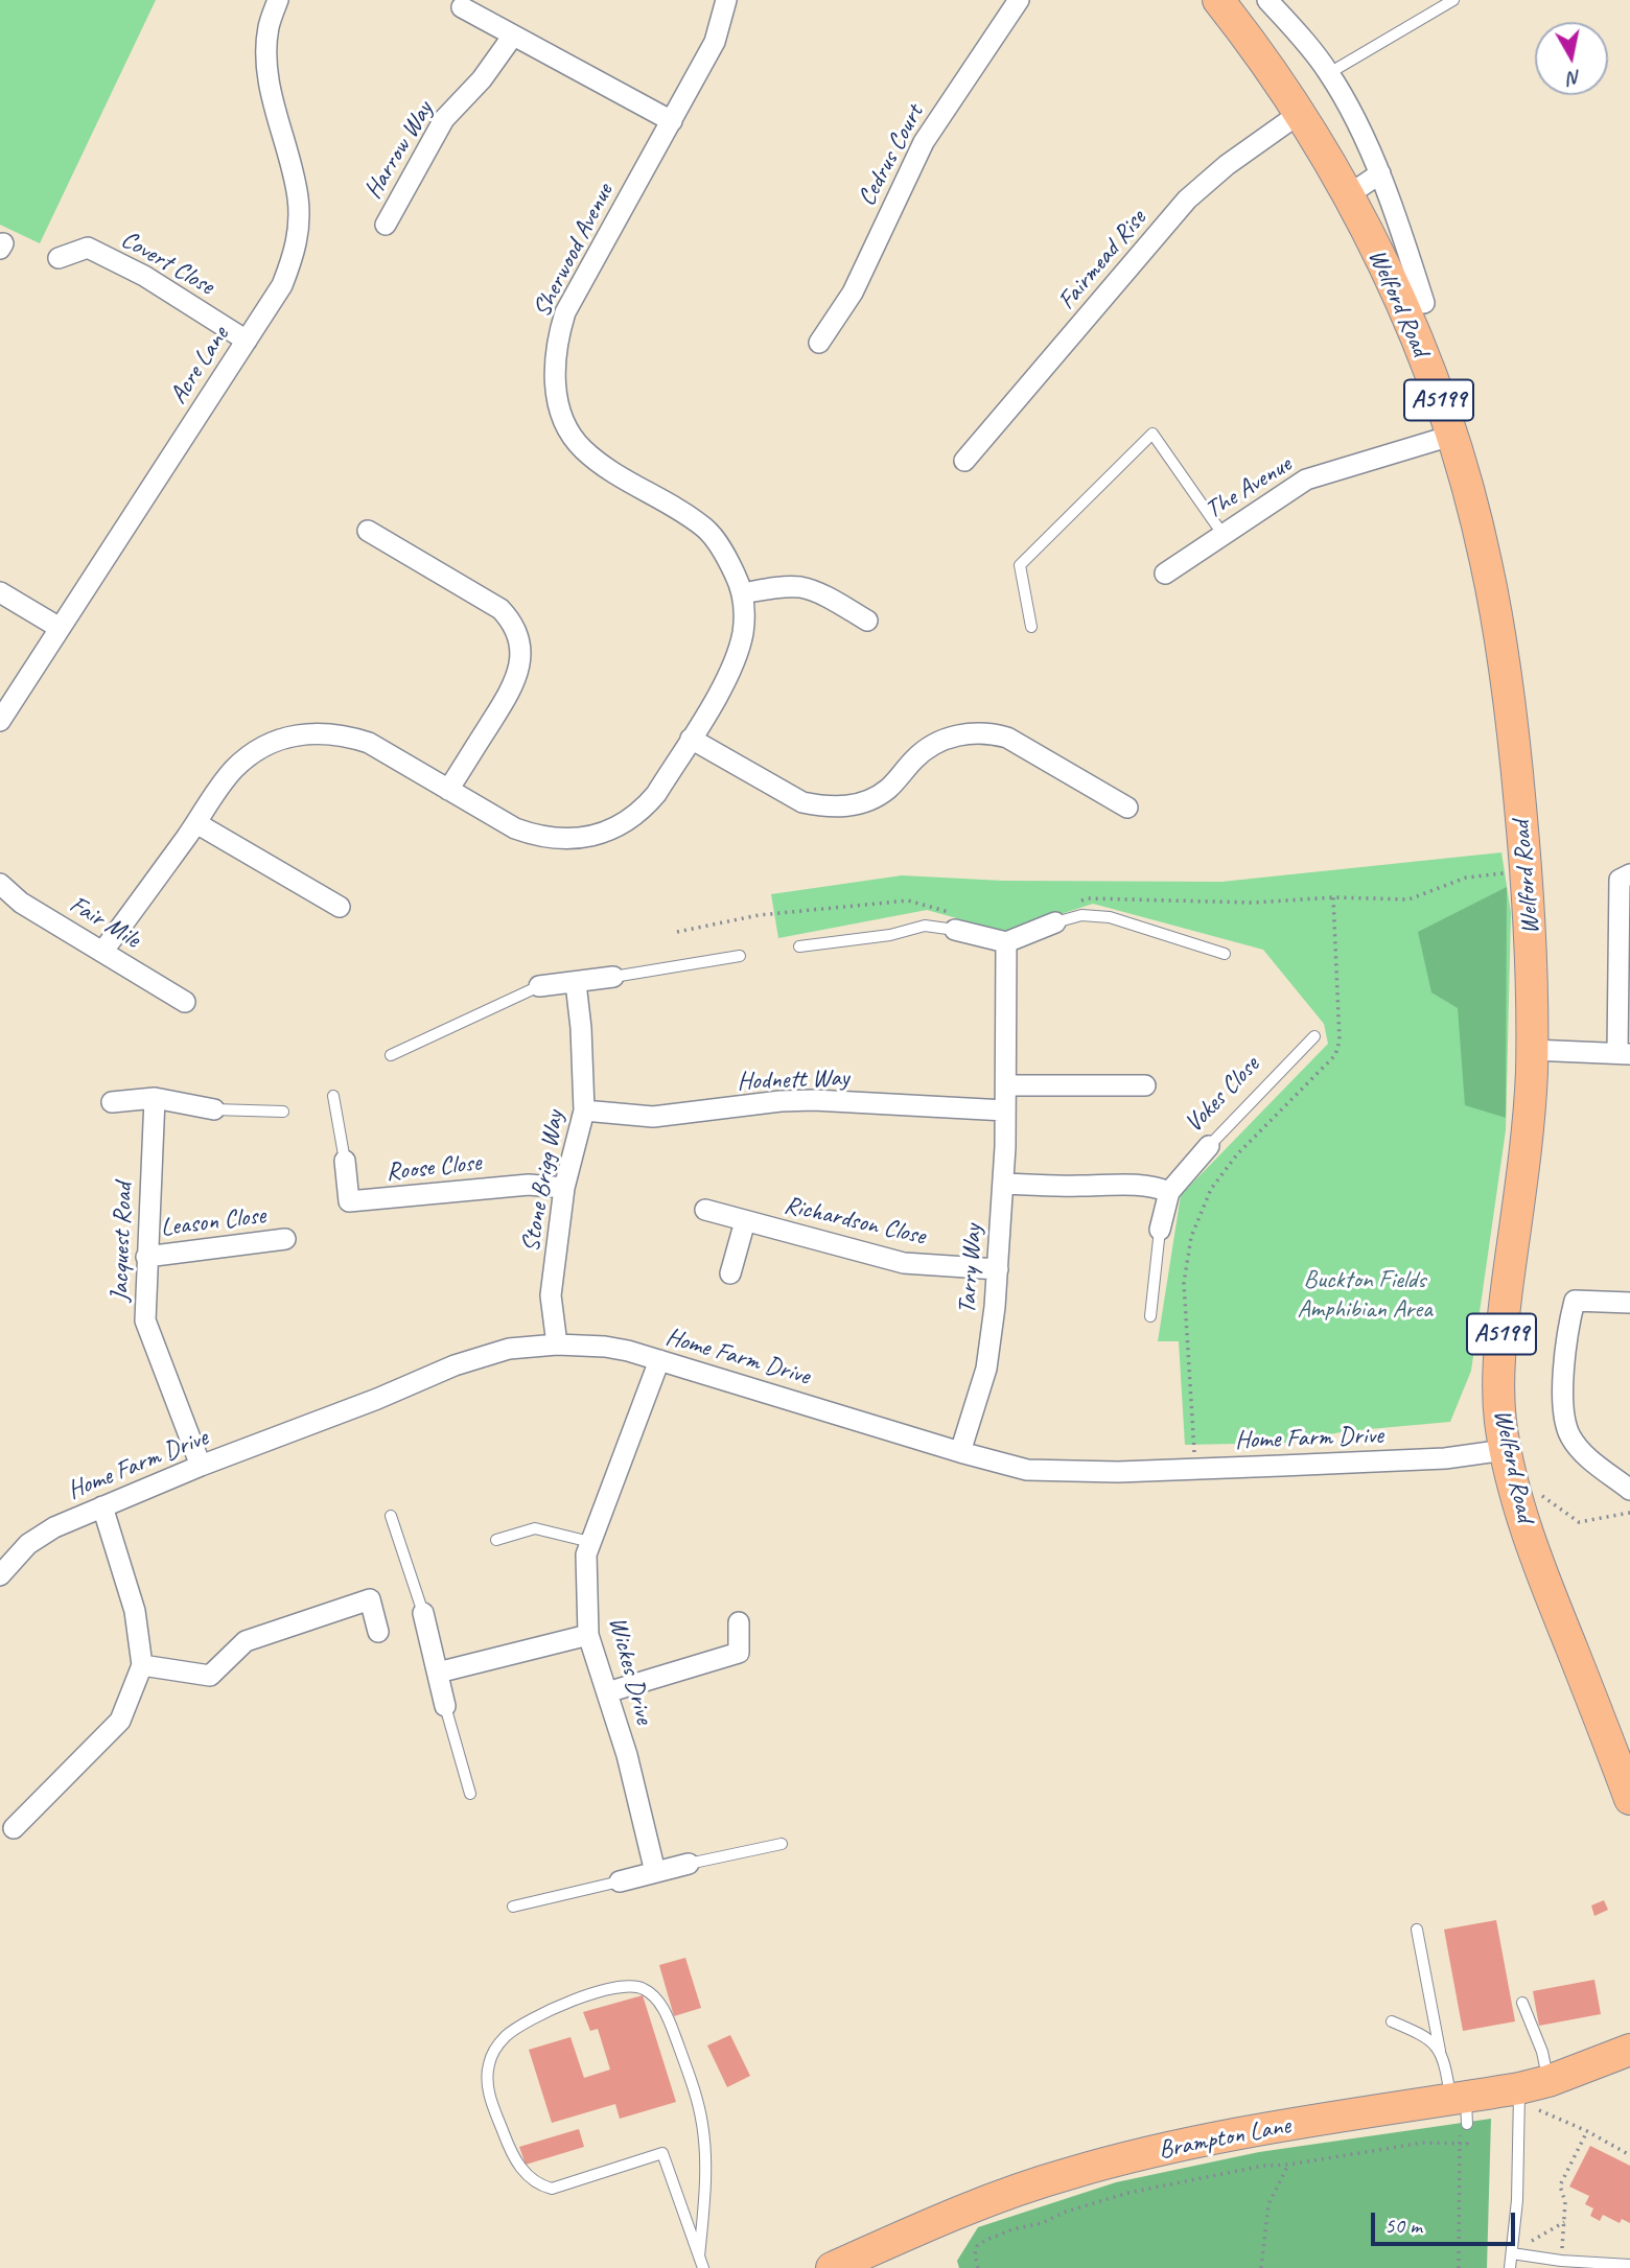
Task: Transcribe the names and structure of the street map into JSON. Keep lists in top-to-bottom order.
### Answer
{
  "streets": {
    "main road": ["Welford Road", "A5199", "Brampton Lane"],
    "street": [
      "Harrow Way",
      "Cedrus Court",
      "Sherwood Avenue",
      "Fairmead Rise",
      "Covert Close",
      "Acre Lane",
      "The Avenue",
      "Fair Mile",
      "Hodnett Way",
      "Vokes Close",
      "Roose Close",
      "Stone Brigg Way",
      "Richardson Close",
      "Leason Close",
      "Jacquest Road",
      "Tarry Way",
      "Home Farm Drive",
      "Wickes Drive"
    ]
  },
  "crossings": [
    ["Sherwood Avenue", "Fair Mile"],
    ["Fairmead Rise", "Welford Road"],
    ["Covert Close", "Acre Lane"],
    ["Welford Road", "The Avenue"],
    ["Welford Road", "Home Farm Drive"],
    ["Hodnett Way", "Stone Brigg Way"],
    ["Hodnett Way", "Tarry Way"],
    ["Roose Close", "Stone Brigg Way"],
    ["Stone Brigg Way", "Home Farm Drive"],
    ["Richardson Close", "Tarry Way"],
    ["Leason Close", "Jacquest Road"],
    ["Jacquest Road", "Home Farm Drive"],
    ["Tarry Way", "Home Farm Drive"],
    ["Home Farm Drive", "Wickes Drive"]
  ],
  "parks": ["Buckton Fields Amphibian Area"],
  "scale_bar": "50 m",
  "north": "bottom"
}
